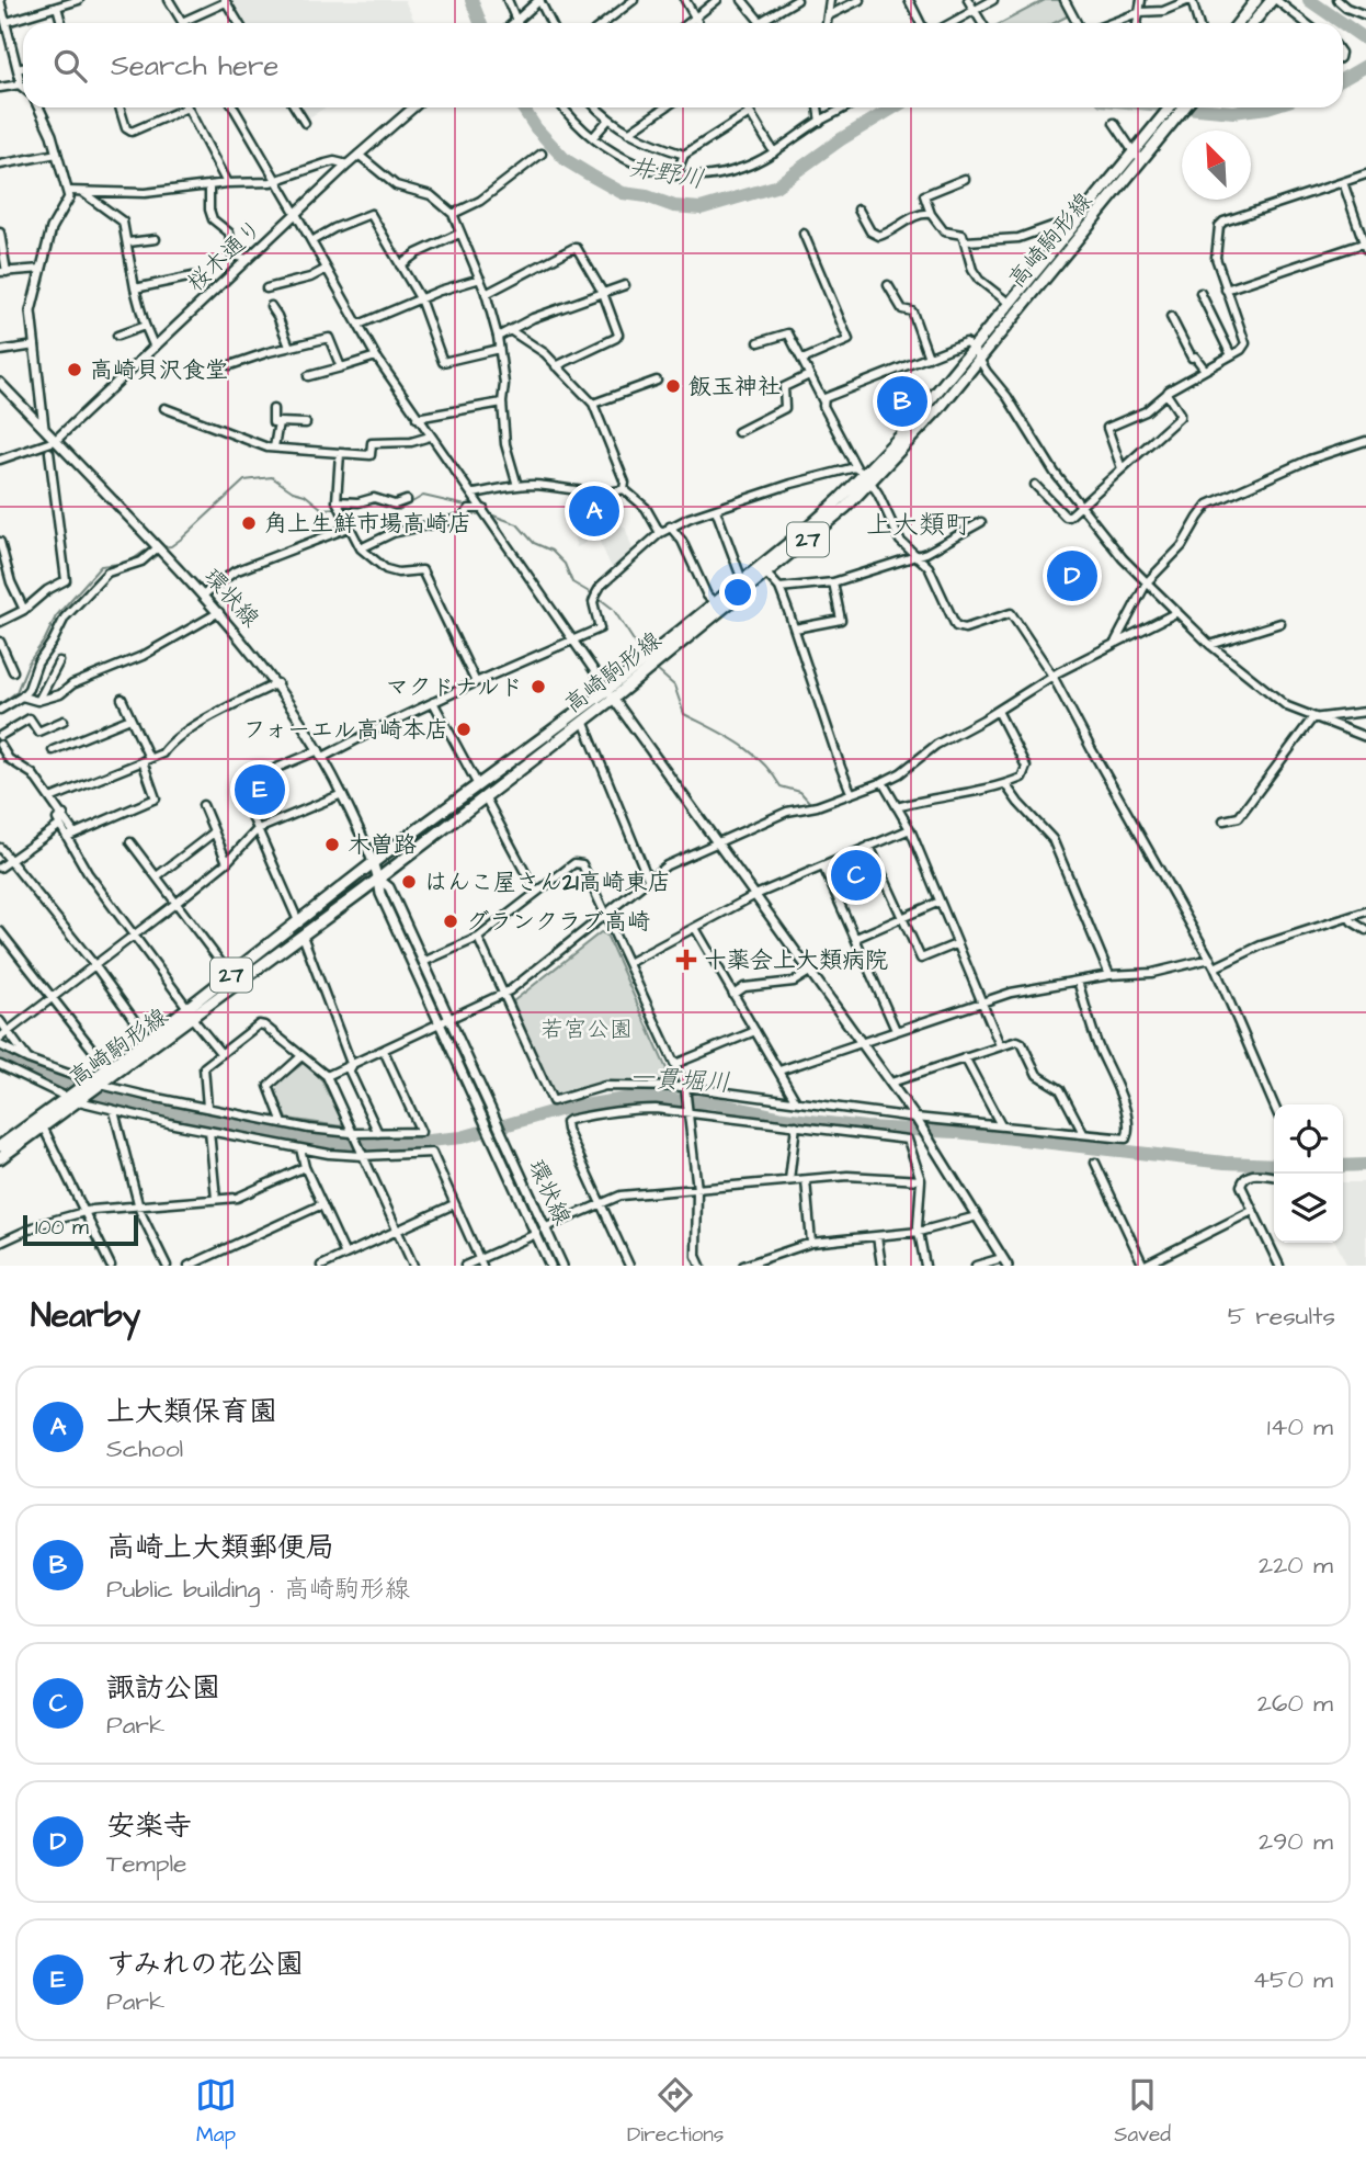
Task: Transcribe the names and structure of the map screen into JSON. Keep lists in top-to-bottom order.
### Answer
{
  "streets": {
    "main road": ["高崎駒形線", "27"],
    "street": ["桜木通り", "環状線"]
  },
  "crossings": [
    ["高崎駒形線", "27"],
    ["高崎駒形線", "環状線"],
    ["桜木通り", "環状線"]
  ],
  "districts": ["上大類町"],
  "water": ["井野川", "一貫堀川"],
  "parks": ["若宮公園"],
  "places": {
    "other": [
      "高崎貝沢食堂",
      "飯玉神社",
      "角上生鮮市場高崎店",
      "マクドナルド",
      "フォーエル高崎本店",
      "木曽路",
      "はんこ屋さん21高崎東店",
      "グランクラブ高崎"
    ],
    "health": ["十薬会上大類病院"]
  },
  "scale_bar": "100 m",
  "north": "top left",
  "page": {
    "search": "Search here",
    "pins": [
      "B",
      "A",
      "D",
      "E",
      "C"
    ],
    "scale": "100 m",
    "heading": ["Nearby", "5 results"],
    "list": [
      {
        "mark": "A",
        "name": "上大類保育園",
        "note": "School",
        "value": "140 m"
      },
      {
        "mark": "B",
        "name": "高崎上大類郵便局",
        "note": "Public building · 高崎駒形線",
        "value": "220 m"
      },
      {
        "mark": "C",
        "name": "諏訪公園",
        "note": "Park",
        "value": "260 m"
      },
      {
        "mark": "D",
        "name": "安楽寺",
        "note": "Temple",
        "value": "290 m"
      },
      {
        "mark": "E",
        "name": "すみれの花公園",
        "note": "Park",
        "value": "450 m"
      }
    ],
    "nav": ["Map", "Directions", "Saved"]
  }
}
